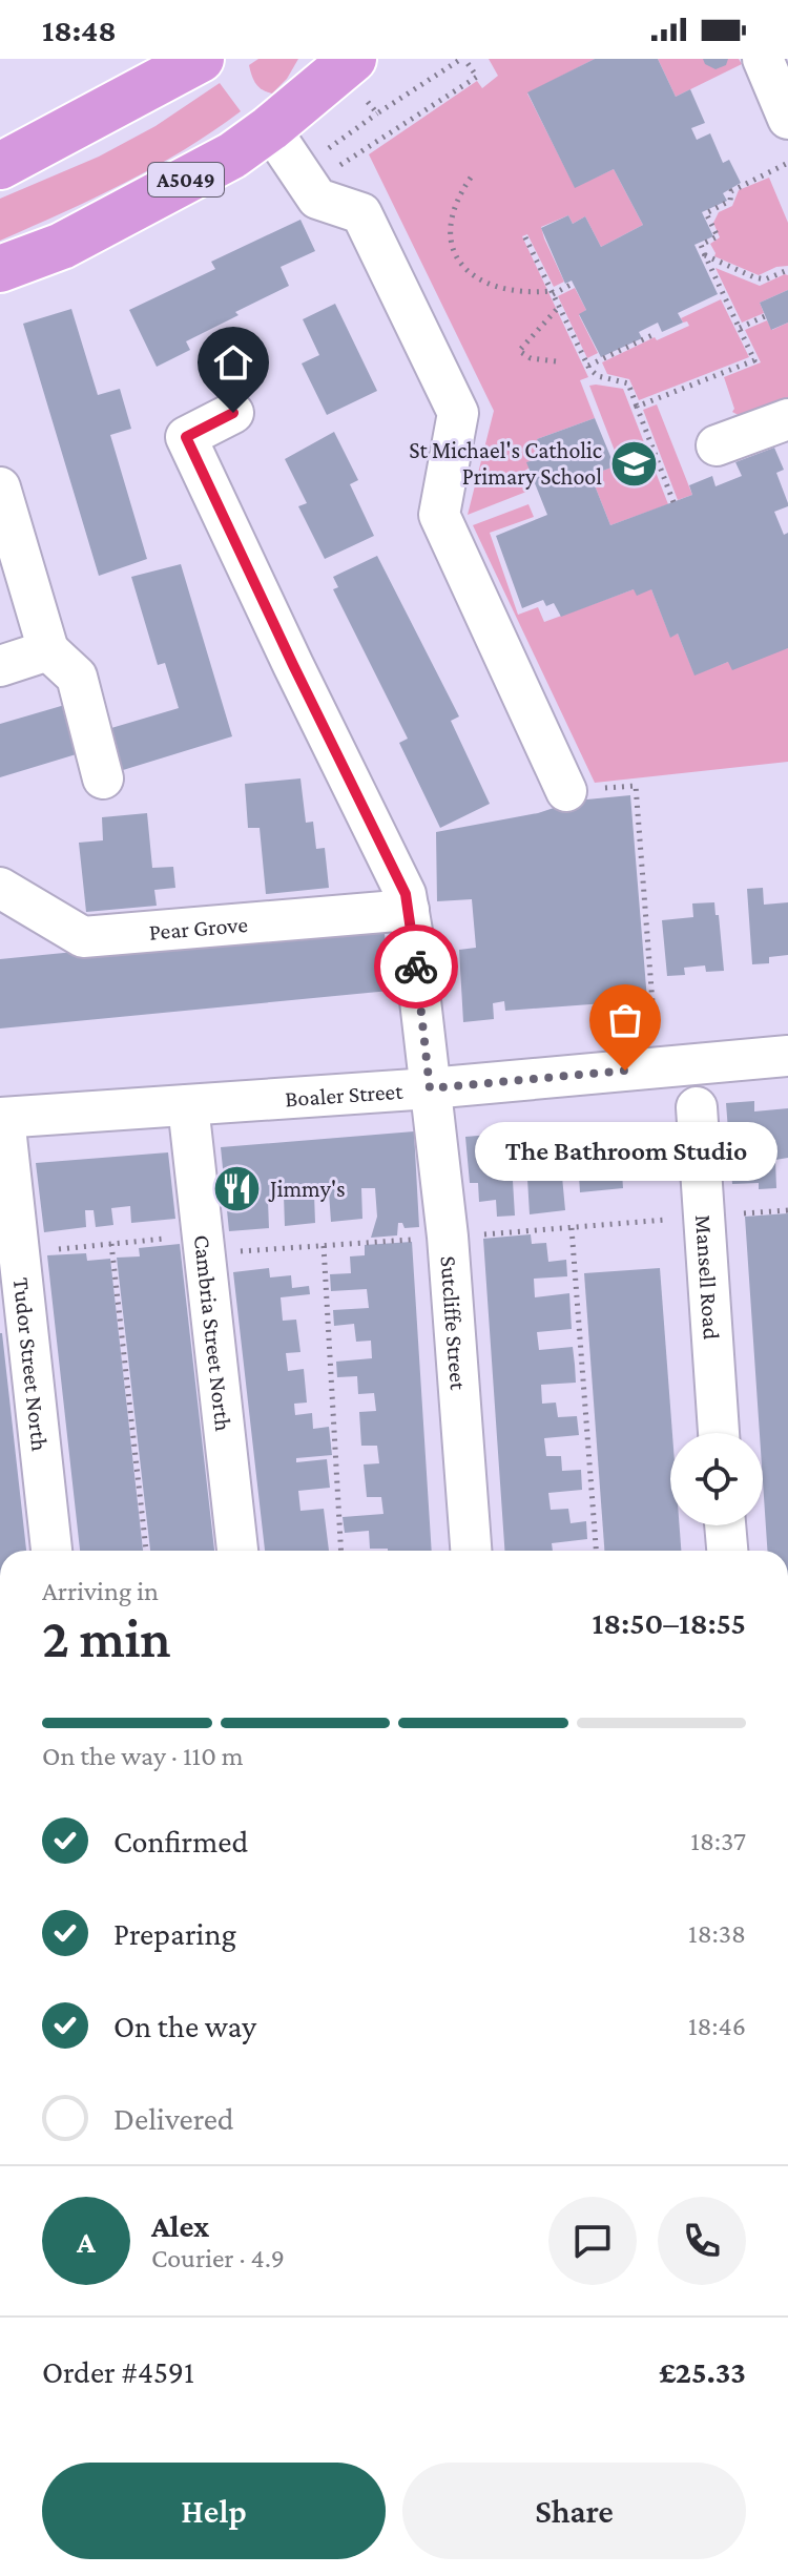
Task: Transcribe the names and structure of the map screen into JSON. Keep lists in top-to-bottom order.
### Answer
{
  "streets": {
    "highway": ["A5049"],
    "street": [
      "Pear Grove",
      "Boaler Street",
      "Mansell Road",
      "Sutcliffe Street",
      "Cambria Street North",
      "Tudor Street North"
    ]
  },
  "crossings": [
    ["Pear Grove", "Sutcliffe Street"],
    ["Boaler Street", "Sutcliffe Street"],
    ["Boaler Street", "Cambria Street North"],
    ["Boaler Street", "Tudor Street North"]
  ],
  "places": {
    "school or university": ["St Michael's Catholic Primary School"],
    "other": ["The Bathroom Studio"],
    "restaurant": ["Jimmy's"]
  },
  "page": {
    "status": "18:48",
    "bubble": "The Bathroom Studio",
    "heading": ["2 min", "Arriving in", "18:50–18:55"],
    "panel": [
      "Alex",
      "Courier · 4.9",
      "Order #4591",
      "£25.33"
    ],
    "bar": "On the way · 110 m",
    "list": [
      ["Confirmed", "18:37"],
      ["Preparing", "18:38"],
      ["On the way", "18:46"],
      "Delivered"
    ],
    "round": "A",
    "buttons": ["Help", "Share"]
  }
}
